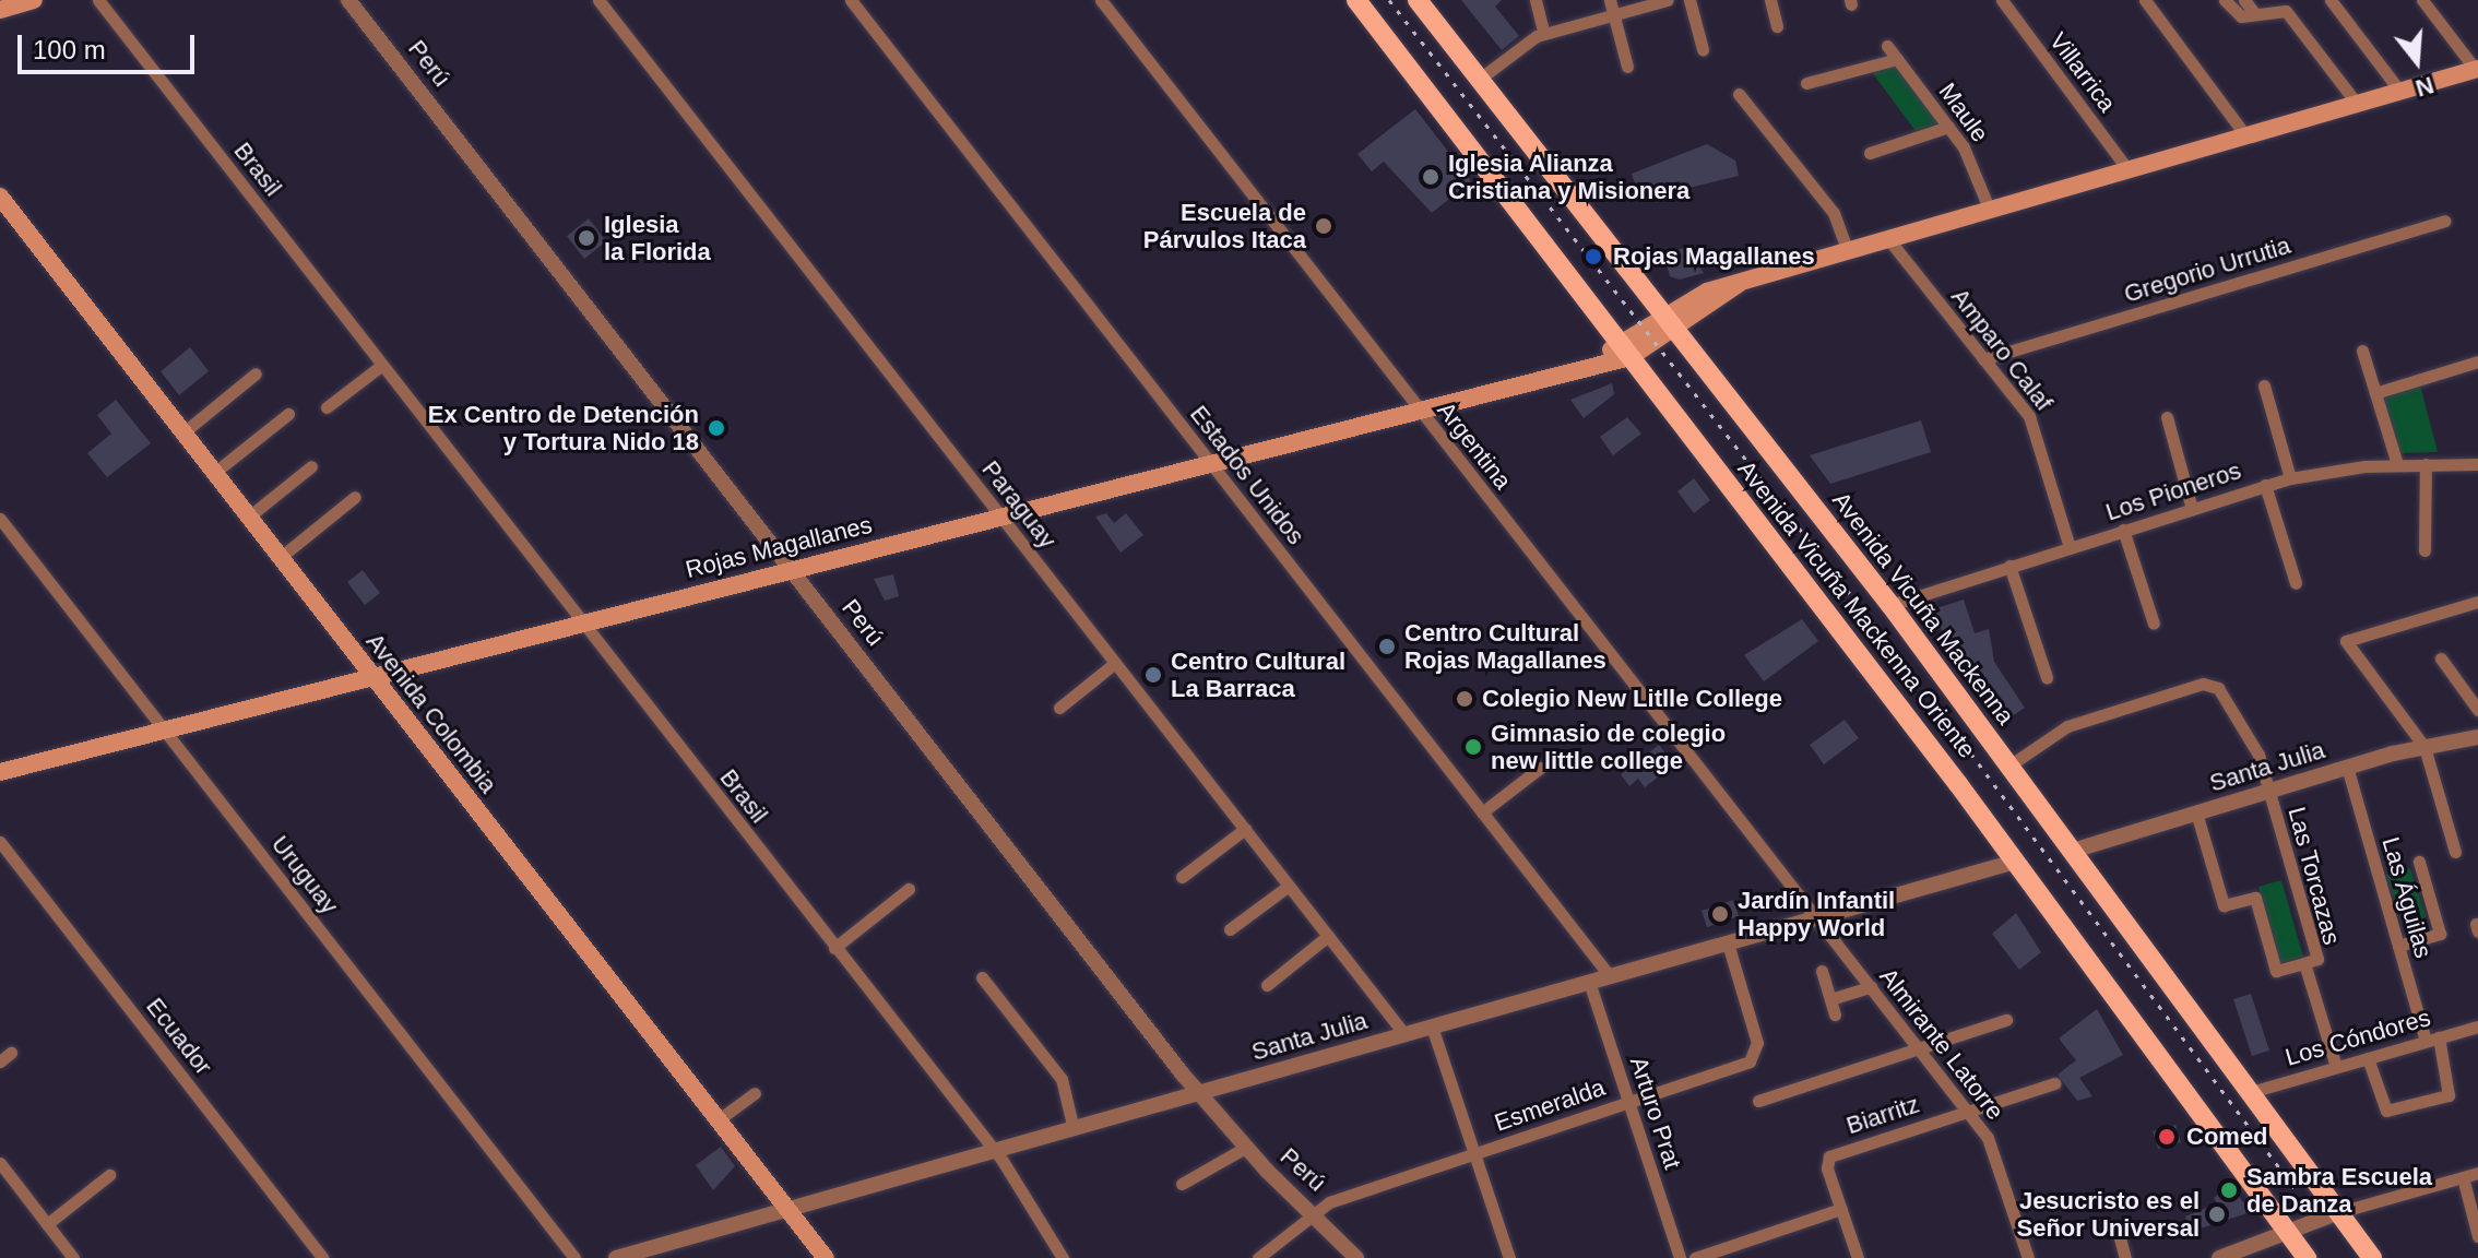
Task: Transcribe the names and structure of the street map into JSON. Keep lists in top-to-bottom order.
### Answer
{
  "streets": {
    "main road": [
      "Rojas Magallanes",
      "Avenida Vicuña Mackenna",
      "Avenida Vicuña Mackenna Oriente",
      "Avenida Colombia"
    ],
    "street": [
      "Perú",
      "Villarrica",
      "Maule",
      "Brasil",
      "Gregorio Urrutia",
      "Amparo Calaf",
      "Argentina",
      "Estados Unidos",
      "Los Pioneros",
      "Paraguay",
      "Santa Julia",
      "Uruguay",
      "Las Torcazas",
      "Las Águilas",
      "Ecuador",
      "Los Cóndores",
      "Almirante Latorre",
      "Esmeralda",
      "Arturo Prat",
      "Biarritz"
    ]
  },
  "crossings": [
    ["Perú", "Rojas Magallanes"],
    ["Perú", "Santa Julia"],
    ["Perú", "Esmeralda"],
    ["Villarrica", "Rojas Magallanes"],
    ["Maule", "Rojas Magallanes"],
    ["Brasil", "Rojas Magallanes"],
    ["Brasil", "Santa Julia"],
    ["Gregorio Urrutia", "Amparo Calaf"],
    ["Amparo Calaf", "Los Pioneros"],
    ["Amparo Calaf", "Rojas Magallanes"],
    ["Argentina", "Rojas Magallanes"],
    ["Argentina", "Santa Julia"],
    ["Argentina", "Almirante Latorre"],
    ["Estados Unidos", "Rojas Magallanes"],
    ["Estados Unidos", "Santa Julia"],
    ["Los Pioneros", "Avenida Vicuña Mackenna"],
    ["Paraguay", "Rojas Magallanes"],
    ["Paraguay", "Santa Julia"],
    ["Rojas Magallanes", "Avenida Vicuña Mackenna"],
    ["Rojas Magallanes", "Avenida Vicuña Mackenna Oriente"],
    ["Rojas Magallanes", "Avenida Colombia"],
    ["Rojas Magallanes", "Uruguay"],
    ["Avenida Vicuña Mackenna", "Santa Julia"],
    ["Avenida Vicuña Mackenna", "Los Cóndores"],
    ["Avenida Vicuña Mackenna Oriente", "Santa Julia"],
    ["Avenida Colombia", "Santa Julia"],
    ["Santa Julia", "Las Torcazas"],
    ["Santa Julia", "Las Águilas"],
    ["Santa Julia", "Almirante Latorre"],
    ["Santa Julia", "Esmeralda"],
    ["Santa Julia", "Arturo Prat"],
    ["Las Torcazas", "Los Cóndores"],
    ["Las Águilas", "Los Cóndores"],
    ["Almirante Latorre", "Biarritz"],
    ["Esmeralda", "Arturo Prat"]
  ],
  "places": [
    "Iglesia Alianza Cristiana y Misionera",
    "Escuela de Párvulos Itaca",
    "Iglesia la Florida",
    "Rojas Magallanes",
    "Ex Centro de Detención y Tortura Nido 18",
    "Centro Cultural Rojas Magallanes",
    "Centro Cultural La Barraca",
    "Colegio New Litlle College",
    "Gimnasio de colegio new little college",
    "Jardín Infantil Happy World",
    "Comed",
    "Sambra Escuela de Danza",
    "Jesucristo es el Señor Universal"
  ],
  "scale_bar": "100 m",
  "north": "bottom"
}
